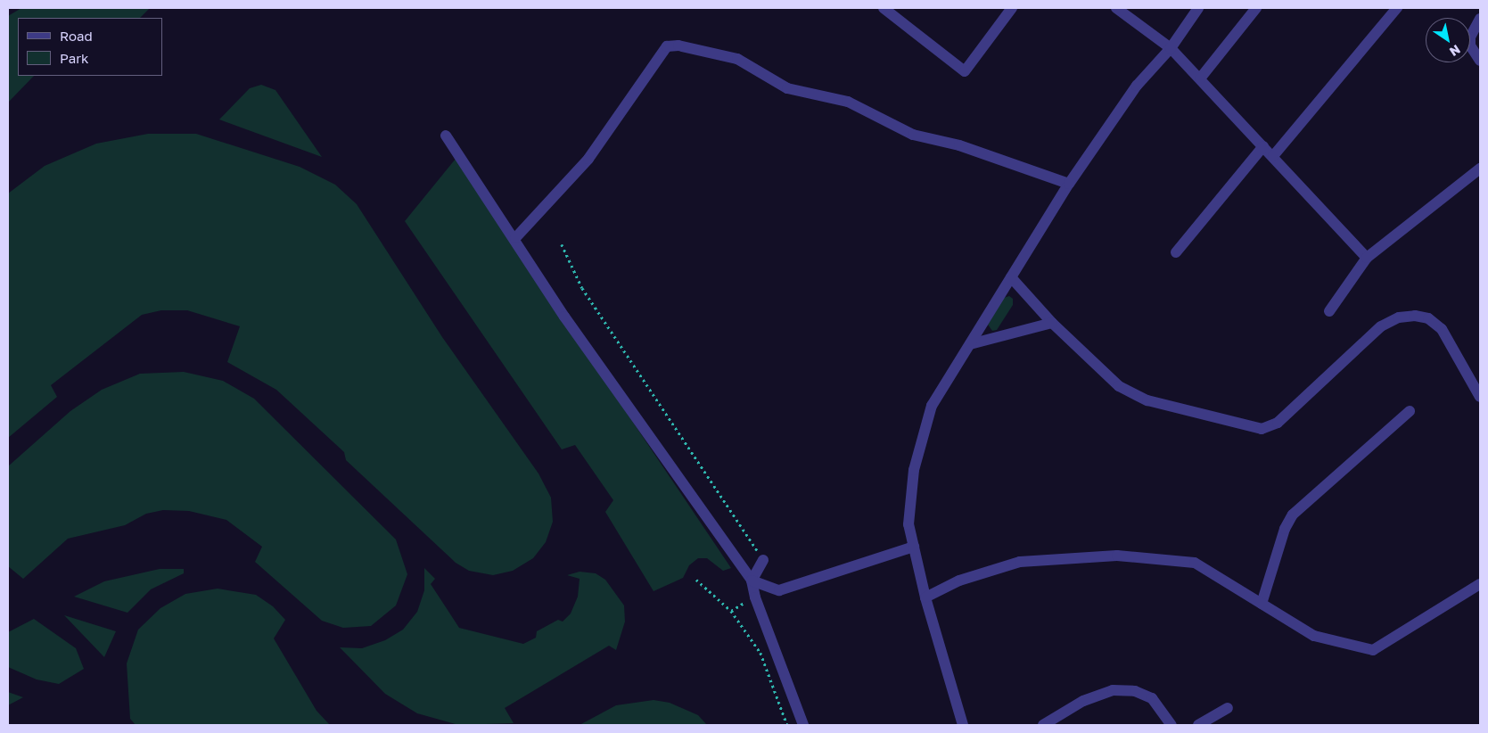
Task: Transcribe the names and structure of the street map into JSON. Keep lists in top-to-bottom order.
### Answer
{
  "legend": ["Road", "Park"],
  "north": "bottom right"
}
